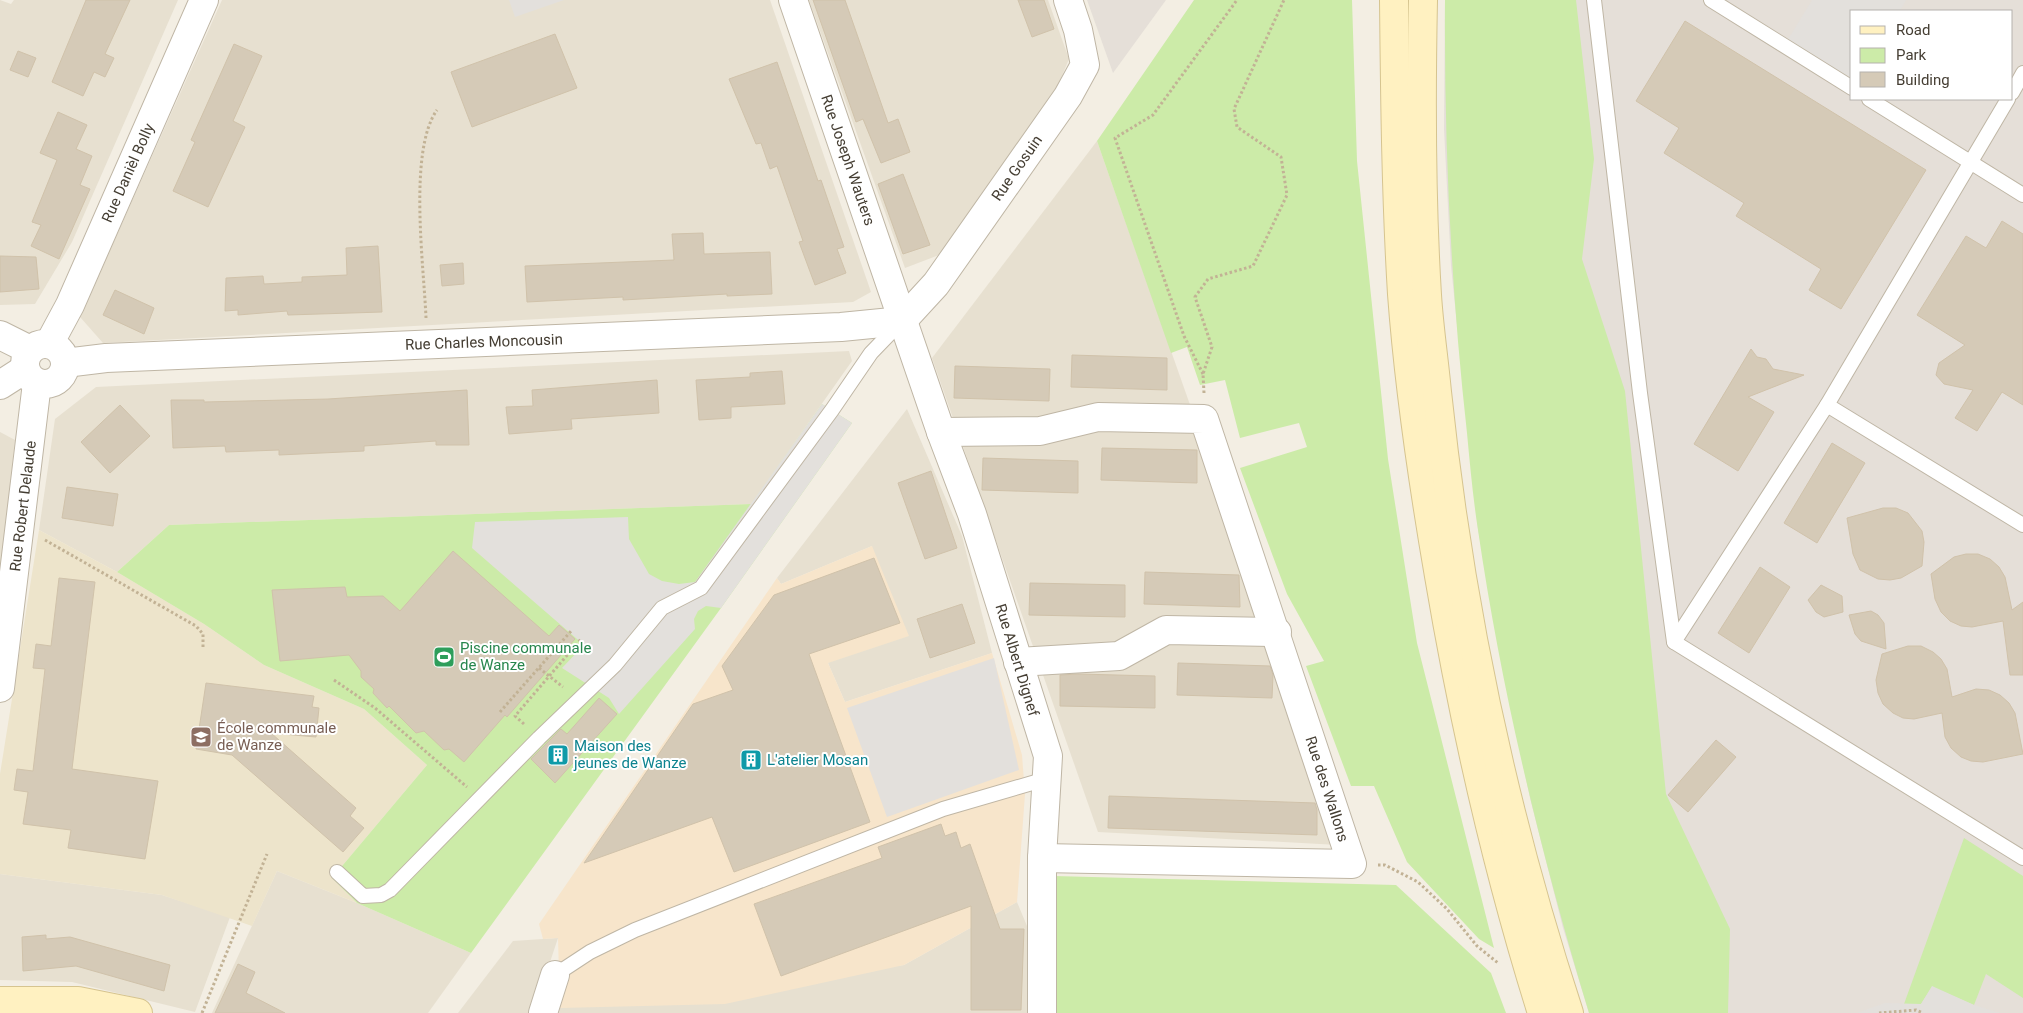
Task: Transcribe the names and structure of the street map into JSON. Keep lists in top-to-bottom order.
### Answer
{
  "streets": {
    "street": [
      "Rue Joseph Wauters",
      "Rue Gosuin",
      "Rue Danièl Bolly",
      "Rue Charles Moncousin",
      "Rue Robert Delaude",
      "Rue Albert Dignef",
      "Rue des Wallons"
    ]
  },
  "crossings": [
    ["Rue Joseph Wauters", "Rue Gosuin"],
    ["Rue Joseph Wauters", "Rue Charles Moncousin"],
    ["Rue Joseph Wauters", "Rue Albert Dignef"],
    ["Rue Gosuin", "Rue Charles Moncousin"],
    ["Rue Gosuin", "Rue Albert Dignef"],
    ["Rue Danièl Bolly", "Rue Charles Moncousin"],
    ["Rue Danièl Bolly", "Rue Robert Delaude"],
    ["Rue Charles Moncousin", "Rue Robert Delaude"],
    ["Rue Charles Moncousin", "Rue Albert Dignef"],
    ["Rue Albert Dignef", "Rue des Wallons"]
  ],
  "places": {
    "sports": ["Piscine communale de Wanze"],
    "school or university": ["École communale de Wanze"],
    "building": ["Maison des jeunes de Wanze", "L'atelier Mosan"]
  },
  "legend": ["Road", "Park", "Building"]
}
